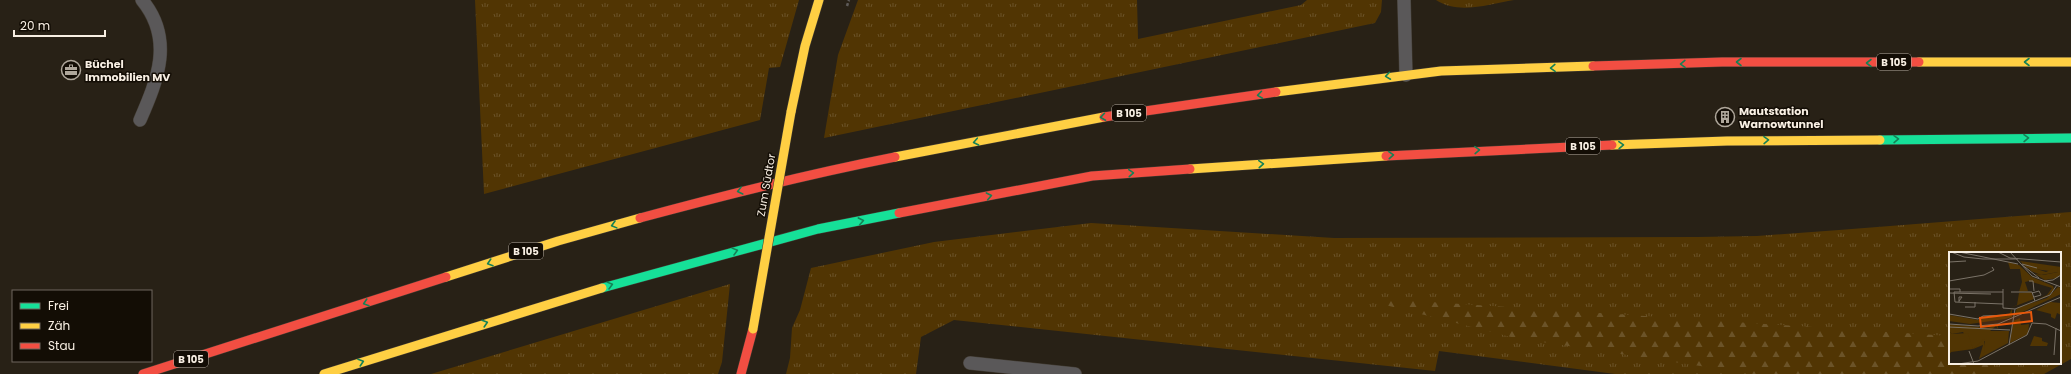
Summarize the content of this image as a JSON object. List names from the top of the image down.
{
  "streets": {
    "main road": ["B 105", "Zum Südtor"]
  },
  "places": {
    "office": ["Büchel Immobilien MV"],
    "building": ["Mautstation Warnowtunnel"]
  },
  "legend": ["Frei", "Zäh", "Stau"],
  "scale_bar": "20 m"
}
